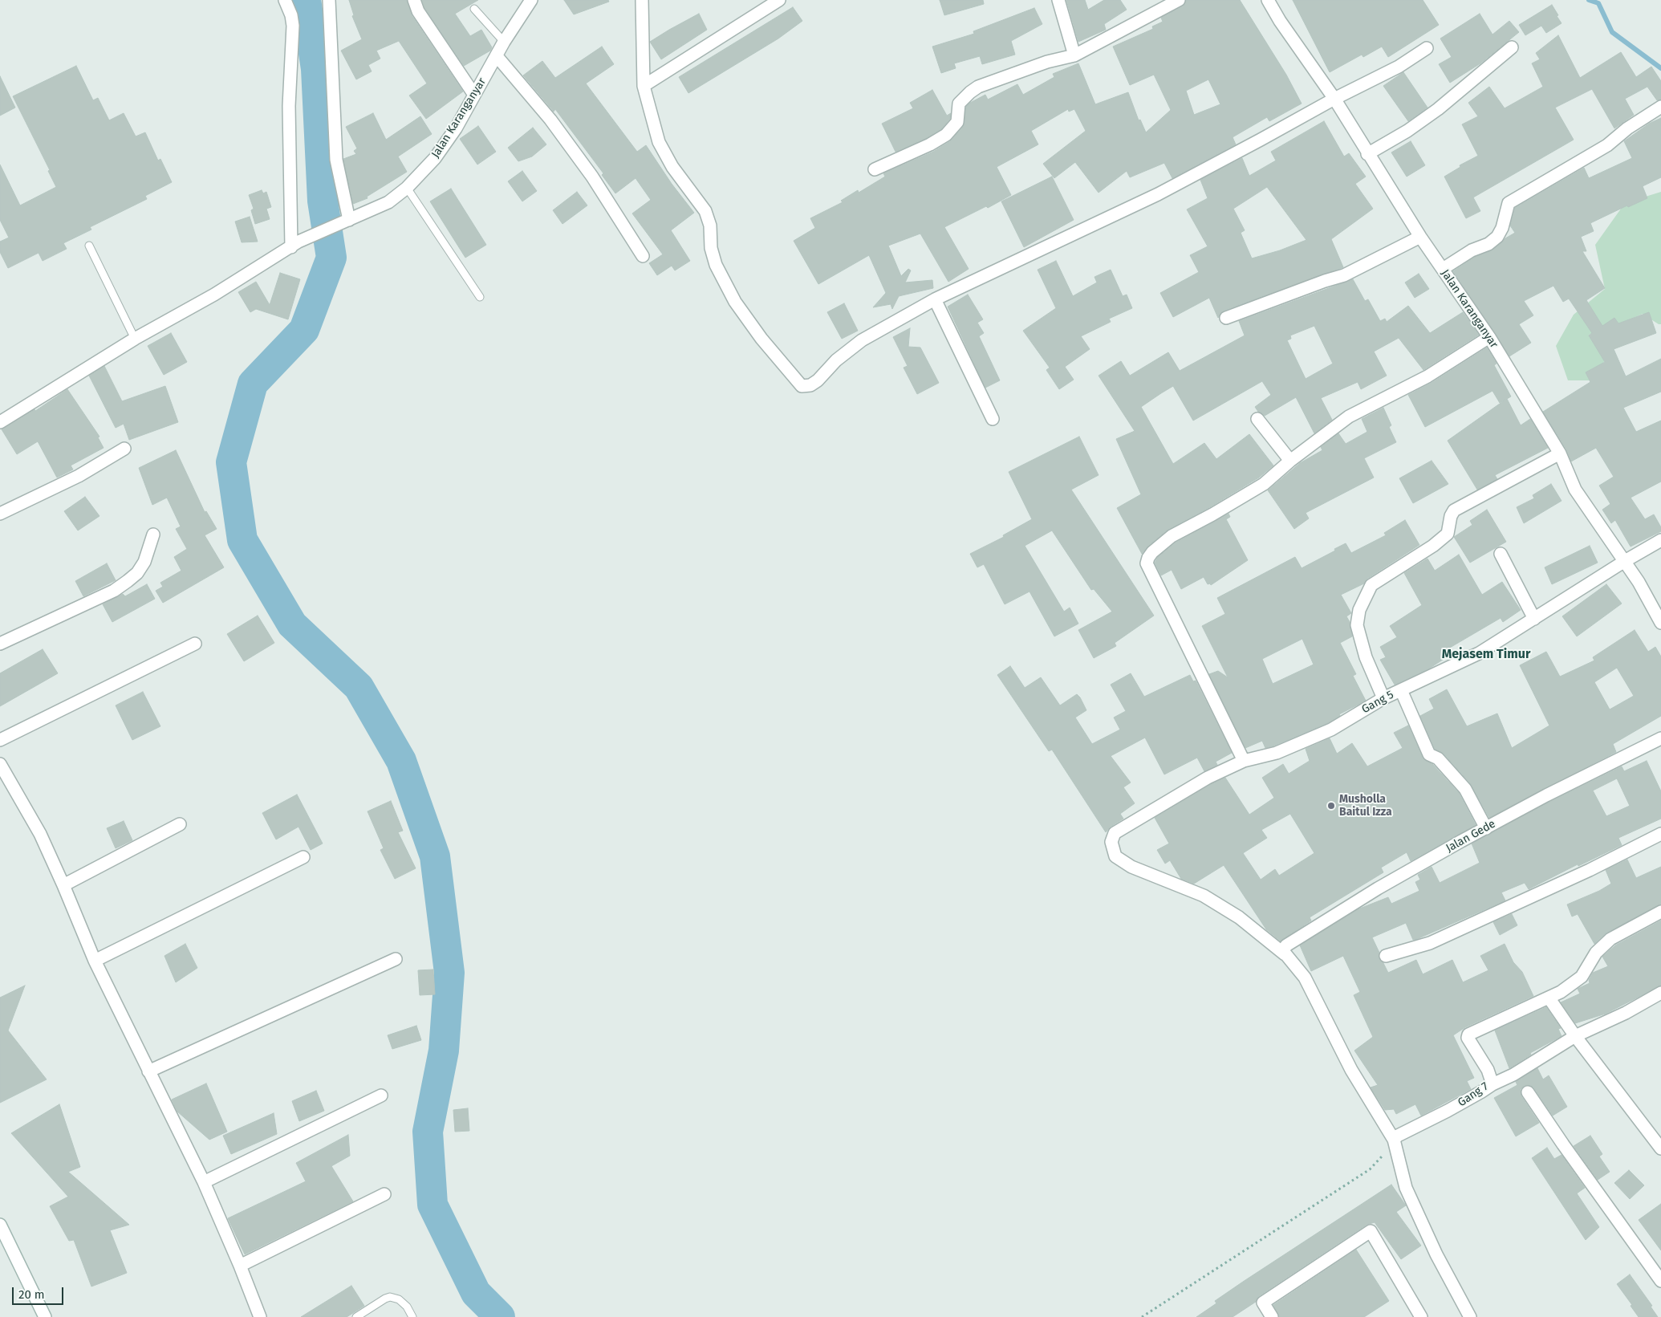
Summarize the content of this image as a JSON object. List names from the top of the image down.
{
  "streets": {
    "street": [
      "Jalan Karanganyar",
      "Gang 5",
      "Jalan Gede",
      "Gang 7"
    ]
  },
  "crossings": [
    ["Jalan Karanganyar", "Gang 5"],
    ["Gang 5", "Jalan Gede"]
  ],
  "districts": ["Mejasem Timur"],
  "places": ["Musholla Baitul Izza"],
  "scale_bar": "20 m"
}
